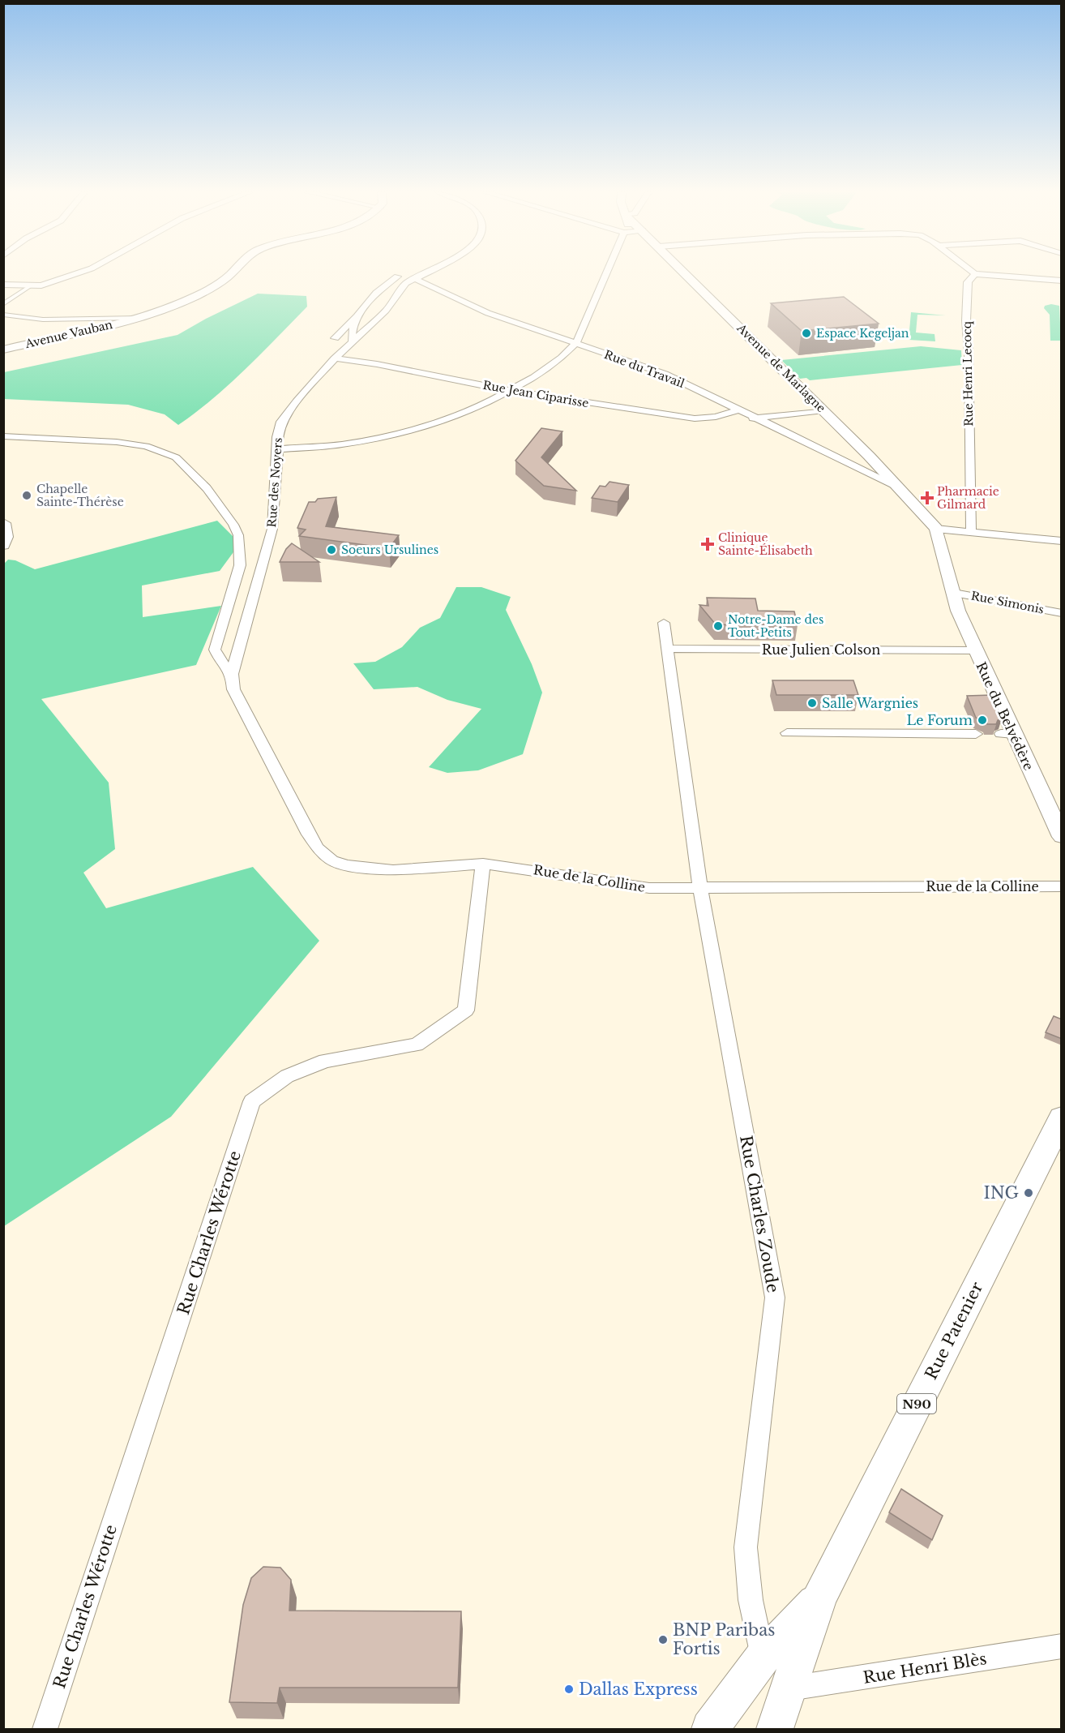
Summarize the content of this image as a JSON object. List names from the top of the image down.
{
  "streets": {
    "main road": [
      "Avenue Vauban",
      "Avenue de Marlagne",
      "Rue du Belvédère",
      "Rue Patenier",
      "N90"
    ],
    "street": [
      "Rue du Travail",
      "Rue Henri Lecocq",
      "Rue Jean Ciparisse",
      "Rue des Noyers",
      "Rue Simonis",
      "Rue Julien Colson",
      "Rue de la Colline",
      "Rue Charles Zoude",
      "Rue Charles Wérotte",
      "Rue Henri Blès"
    ]
  },
  "crossings": [
    ["Avenue de Marlagne", "Rue du Travail"],
    ["Avenue de Marlagne", "Rue du Belvédère"],
    ["Rue du Travail", "Rue Jean Ciparisse"],
    ["Rue du Travail", "Rue des Noyers"],
    ["Rue Jean Ciparisse", "Rue des Noyers"],
    ["Rue des Noyers", "Rue de la Colline"],
    ["Rue Simonis", "Rue du Belvédère"],
    ["Rue Julien Colson", "Rue du Belvédère"],
    ["Rue de la Colline", "Rue Charles Zoude"],
    ["Rue de la Colline", "Rue Charles Wérotte"],
    ["Rue Charles Zoude", "Rue Patenier"],
    ["Rue Patenier", "Rue Henri Blès"]
  ],
  "places": {
    "other": [
      "Espace Kegeljan",
      "Chapelle Sainte-Thérèse",
      "Soeurs Ursulines",
      "Notre-Dame des Tout-Petits",
      "Salle Wargnies",
      "Le Forum",
      "ING",
      "BNP Paribas Fortis",
      "Dallas Express"
    ],
    "health": ["Pharmacie Gilmard", "Clinique Sainte-Élisabeth"]
  }
}
